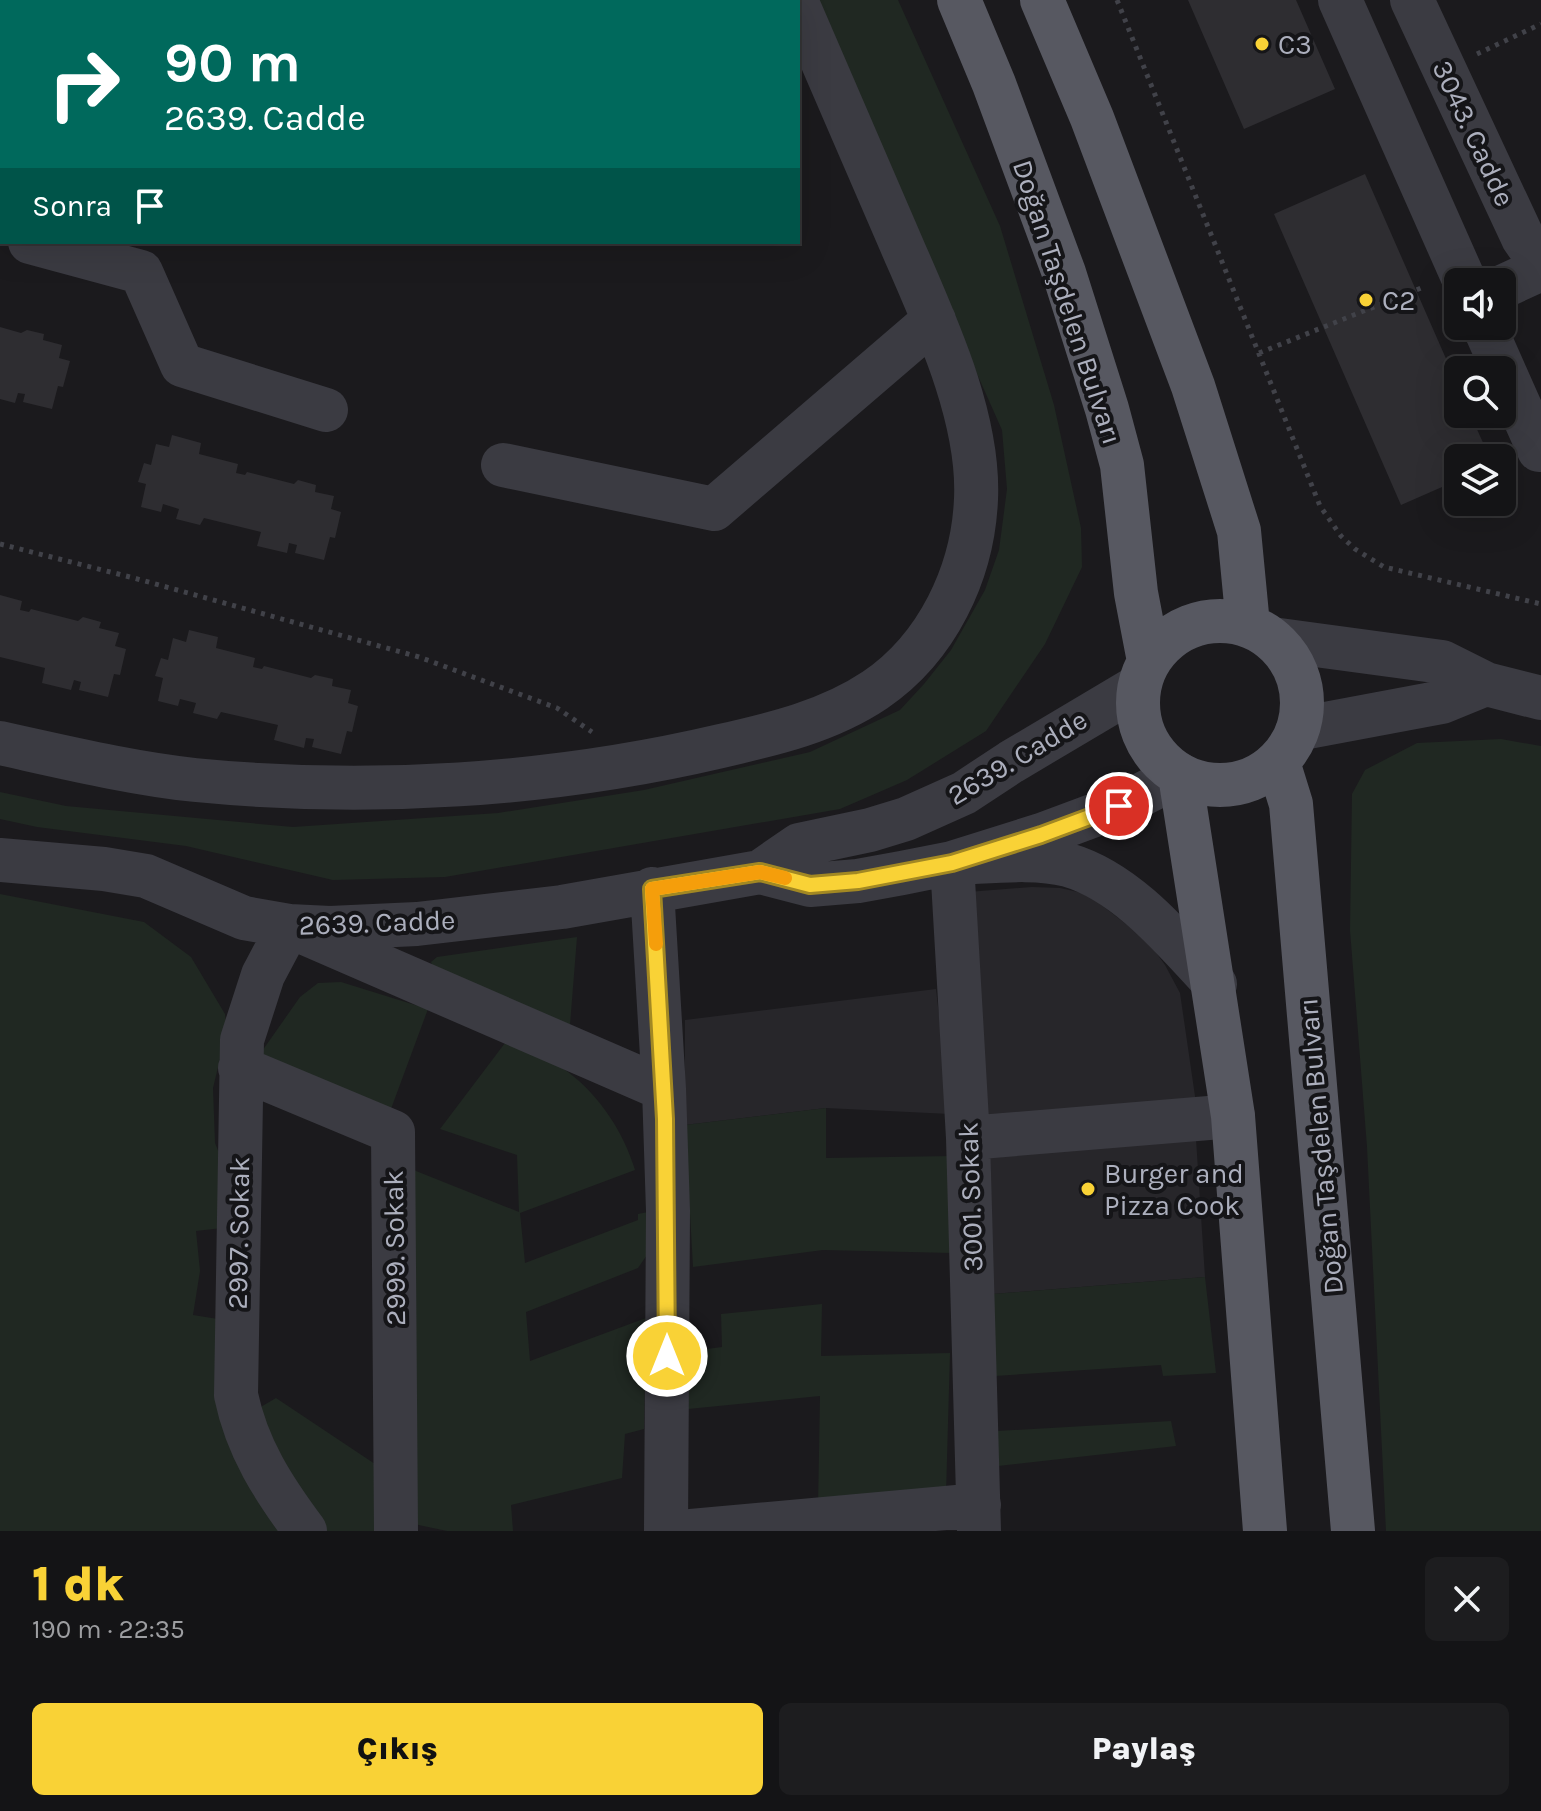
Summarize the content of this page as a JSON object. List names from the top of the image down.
{
  "streets": {
    "main road": ["Doğan Taşdelen Bulvarı"],
    "street": [
      "3043. Cadde",
      "2639. Cadde",
      "3001. Sokak",
      "2997. Sokak",
      "2999. Sokak"
    ]
  },
  "crossings": [
    ["Doğan Taşdelen Bulvarı", "2639. Cadde"],
    ["2639. Cadde", "3001. Sokak"],
    ["2639. Cadde", "2997. Sokak"],
    ["2997. Sokak", "2999. Sokak"]
  ],
  "places": ["C3", "C2", "Burger and Pizza Cook"],
  "page": {
    "turn": ["90 m", "2639. Cadde"],
    "then": "Sonra",
    "heading": ["1 dk", "190 m · 22:35"],
    "buttons": ["Çıkış", "Paylaş"]
  }
}
